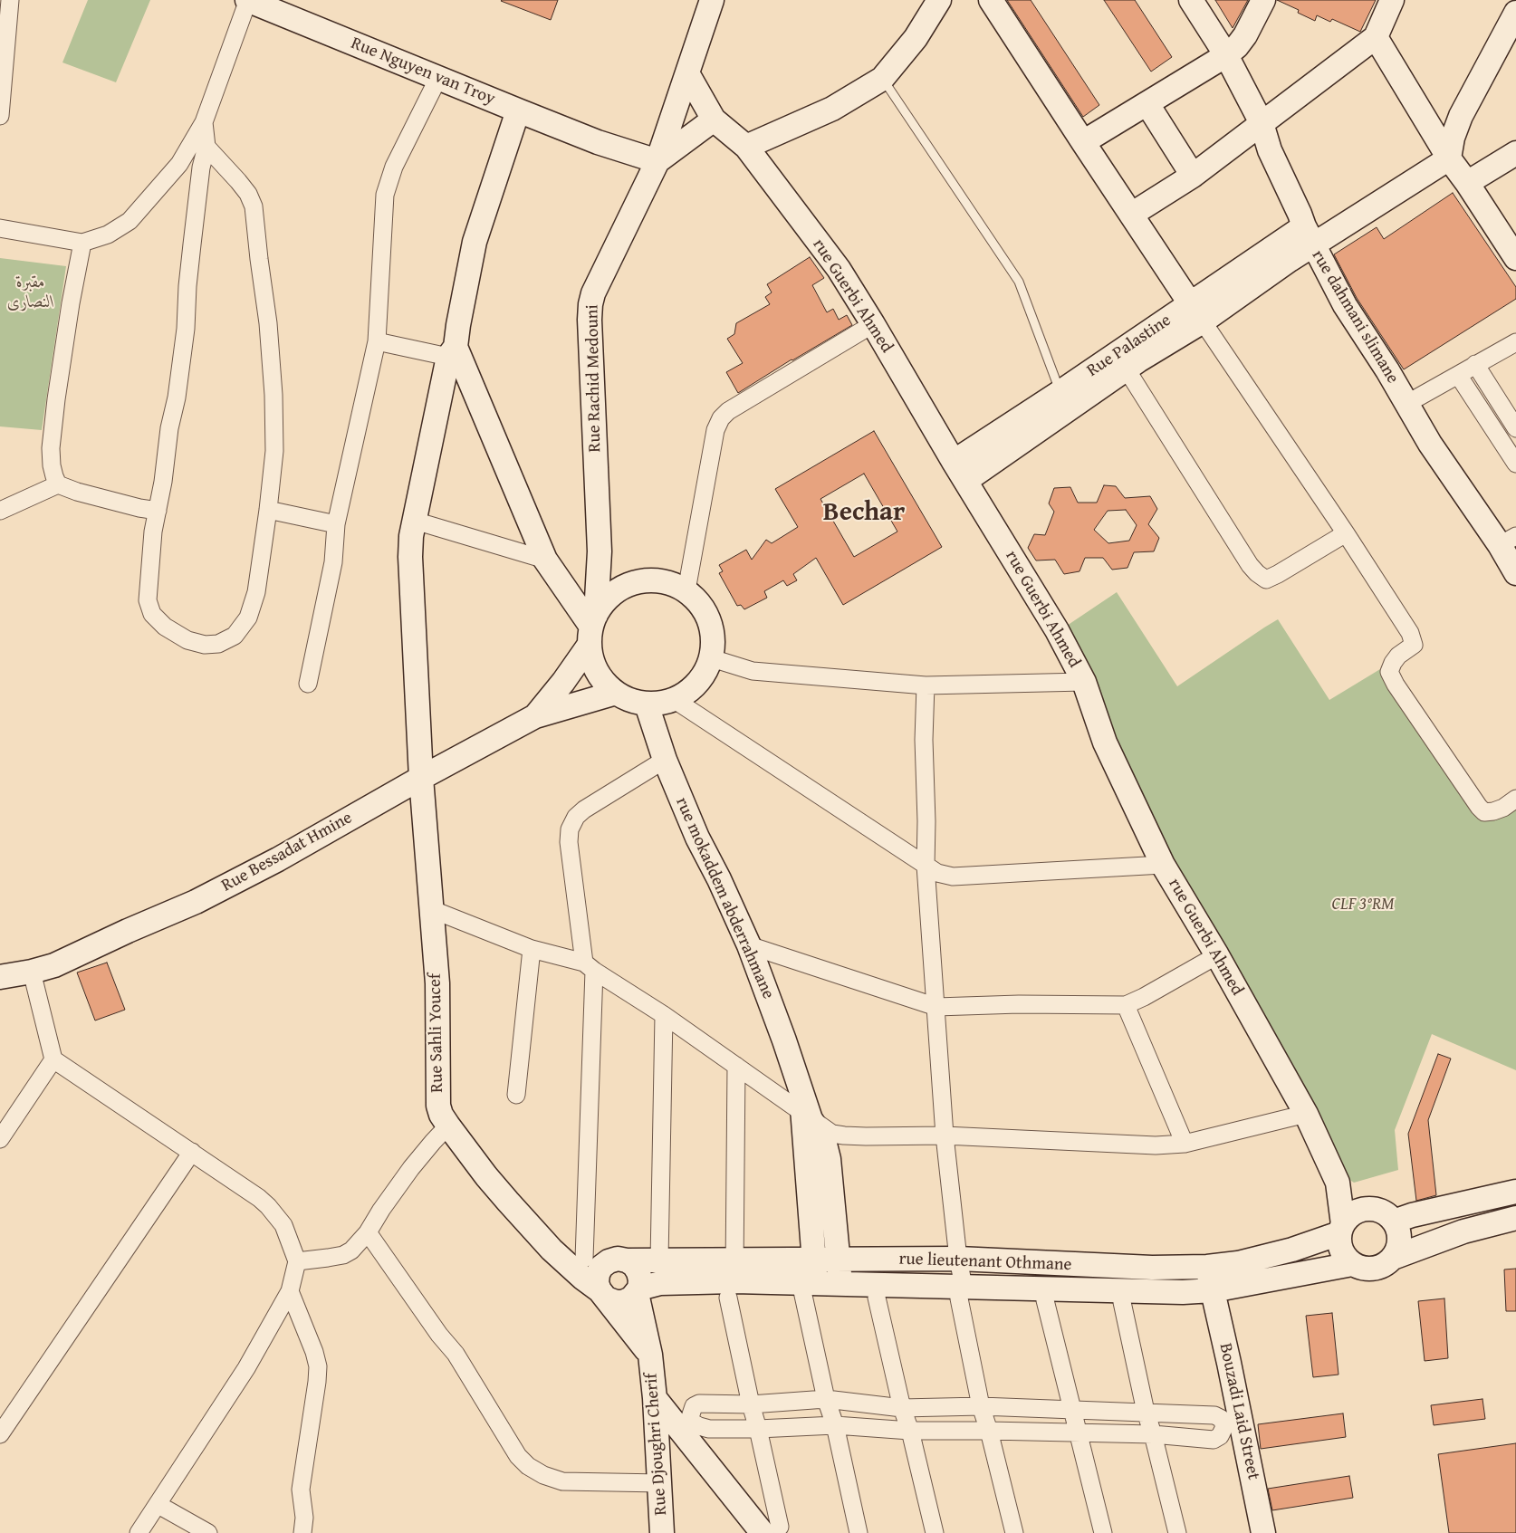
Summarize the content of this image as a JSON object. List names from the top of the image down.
{
  "streets": {
    "main road": [
      "Rue Nguyen van Troy",
      "rue Guerbi Ahmed",
      "rue dahmani slimane",
      "Rue Palastine",
      "Rue Rachid Medouni",
      "Rue Bessadat Hmine",
      "rue mokaddem abderrahmane",
      "Rue Sahli Youcef",
      "rue lieutenant Othmane",
      "Bouzadi Laid Street",
      "Rue Djoughri Cherif"
    ]
  },
  "crossings": [
    ["Rue Nguyen van Troy", "Rue Rachid Medouni"],
    ["Rue Nguyen van Troy", "Rue Sahli Youcef"],
    ["rue Guerbi Ahmed", "Rue Palastine"],
    ["rue Guerbi Ahmed", "Rue Rachid Medouni"],
    ["rue dahmani slimane", "Rue Palastine"],
    ["Rue Rachid Medouni", "Rue Bessadat Hmine"],
    ["Rue Rachid Medouni", "rue mokaddem abderrahmane"],
    ["Rue Bessadat Hmine", "rue mokaddem abderrahmane"],
    ["Rue Bessadat Hmine", "Rue Sahli Youcef"],
    ["rue mokaddem abderrahmane", "rue lieutenant Othmane"],
    ["Rue Sahli Youcef", "rue lieutenant Othmane"],
    ["Rue Sahli Youcef", "Rue Djoughri Cherif"],
    ["rue lieutenant Othmane", "Bouzadi Laid Street"],
    ["rue lieutenant Othmane", "Rue Djoughri Cherif"]
  ],
  "districts": ["Bechar"],
  "parks": ["مقبرة النصارى", "CLF 3°RM"]
}
